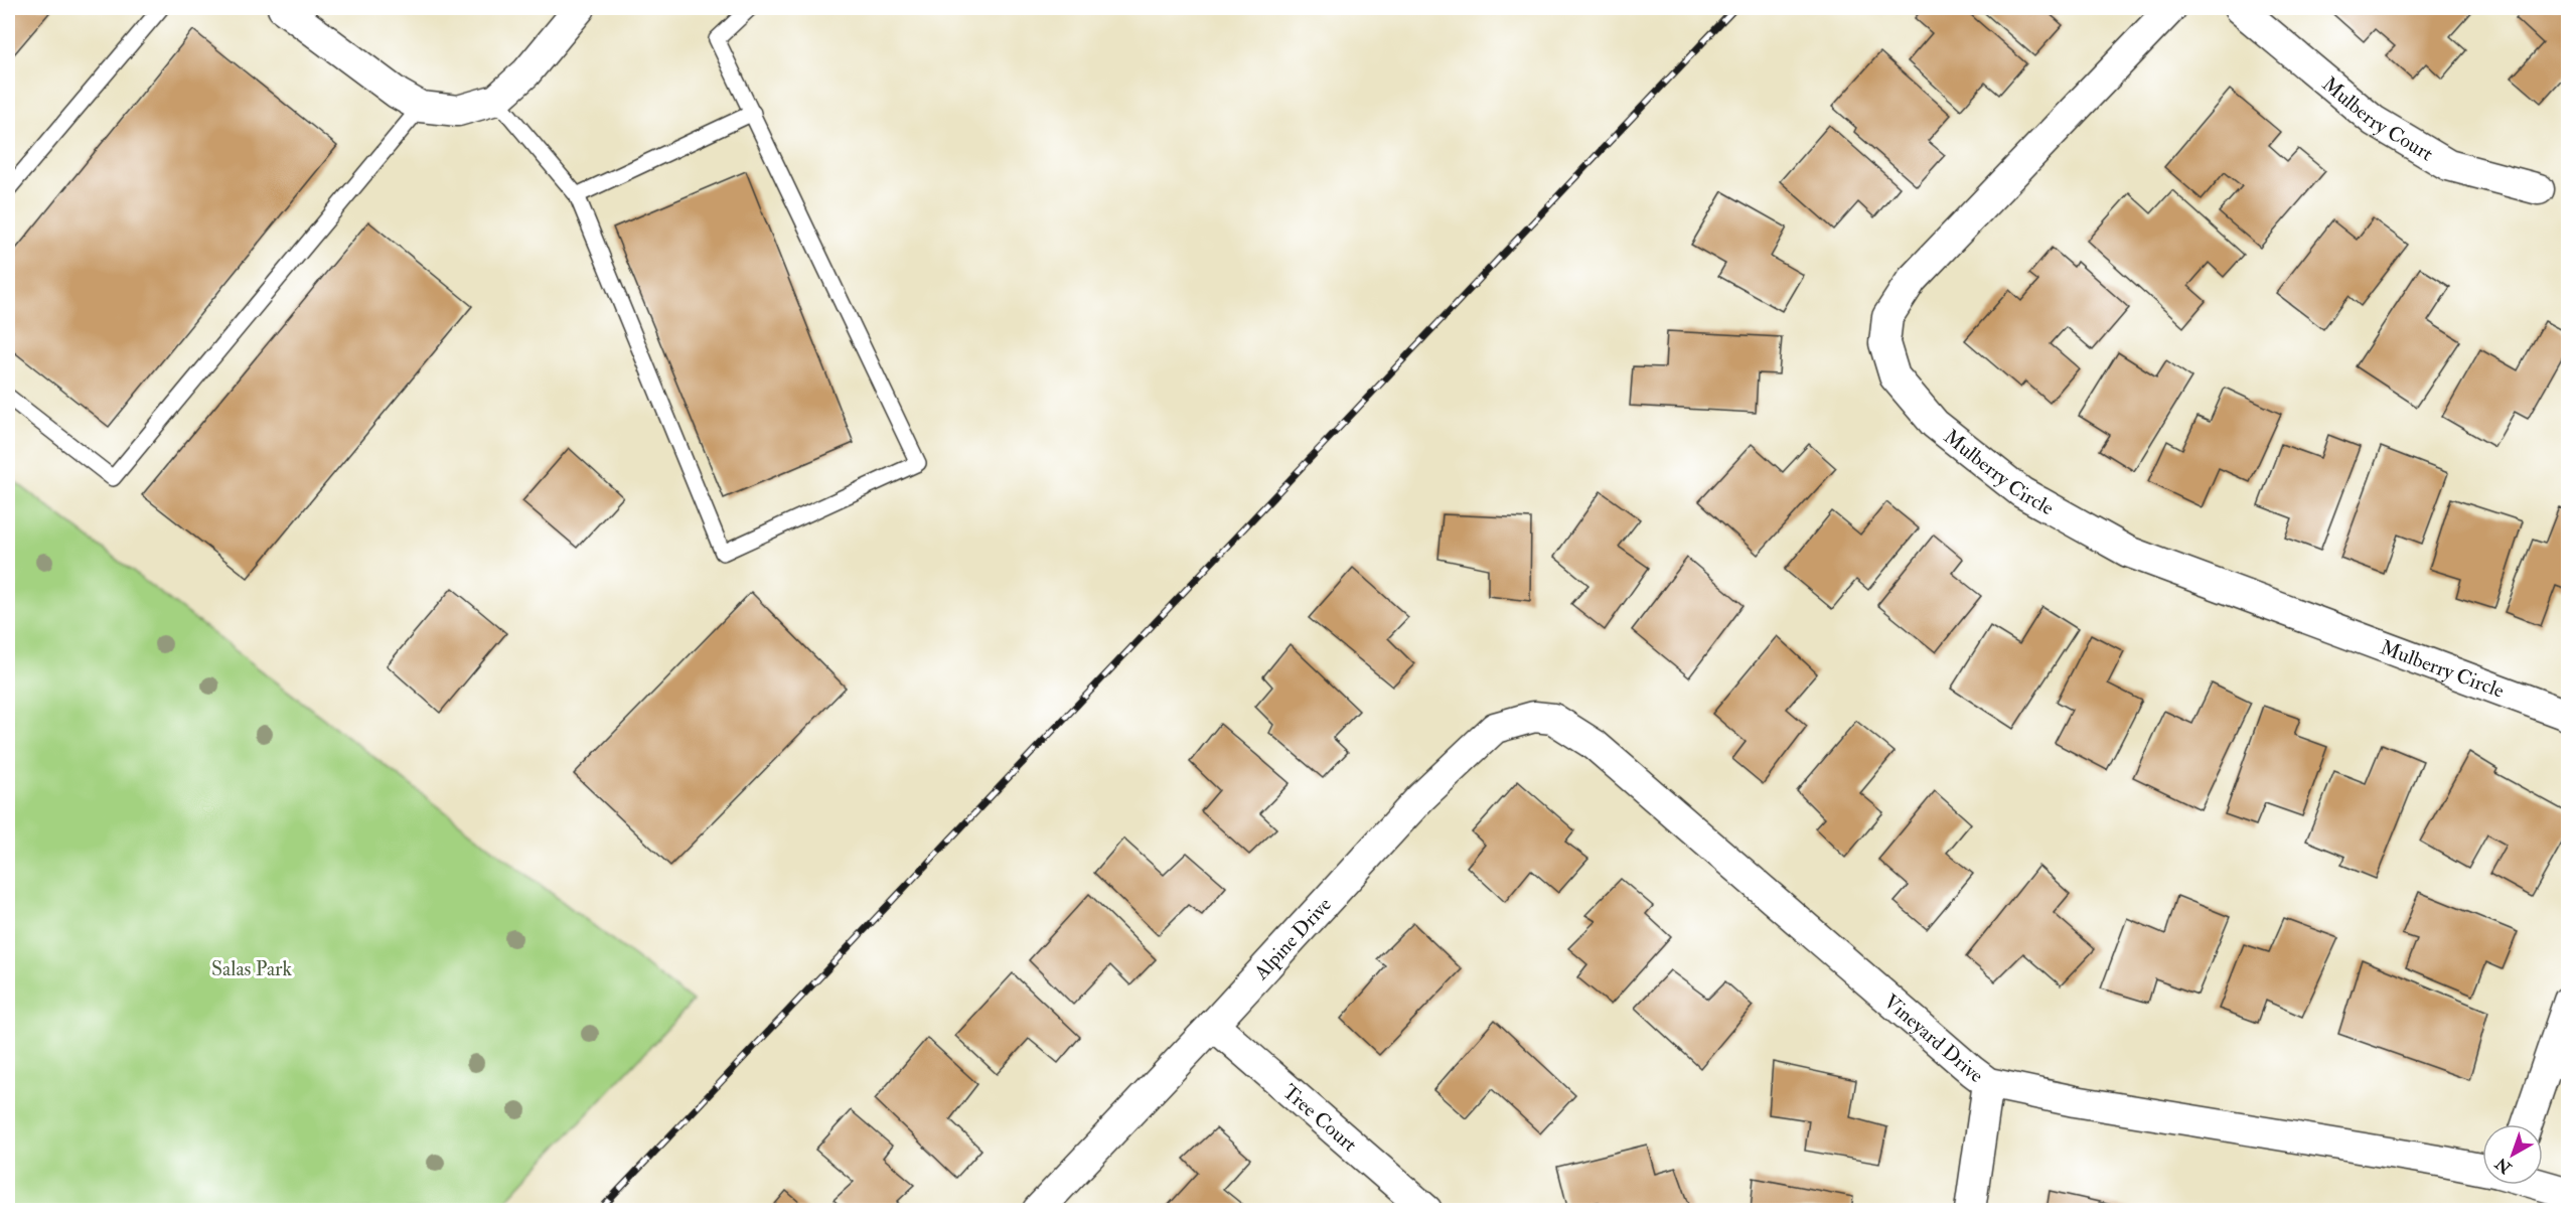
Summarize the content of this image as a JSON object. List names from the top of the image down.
{
  "streets": {
    "street": [
      "Mulberry Court",
      "Mulberry Circle",
      "Alpine Drive",
      "Vineyard Drive",
      "Tree Court"
    ]
  },
  "crossings": [
    ["Alpine Drive", "Vineyard Drive"],
    ["Alpine Drive", "Tree Court"]
  ],
  "parks": ["Salas Park"],
  "north": "bottom left"
}
